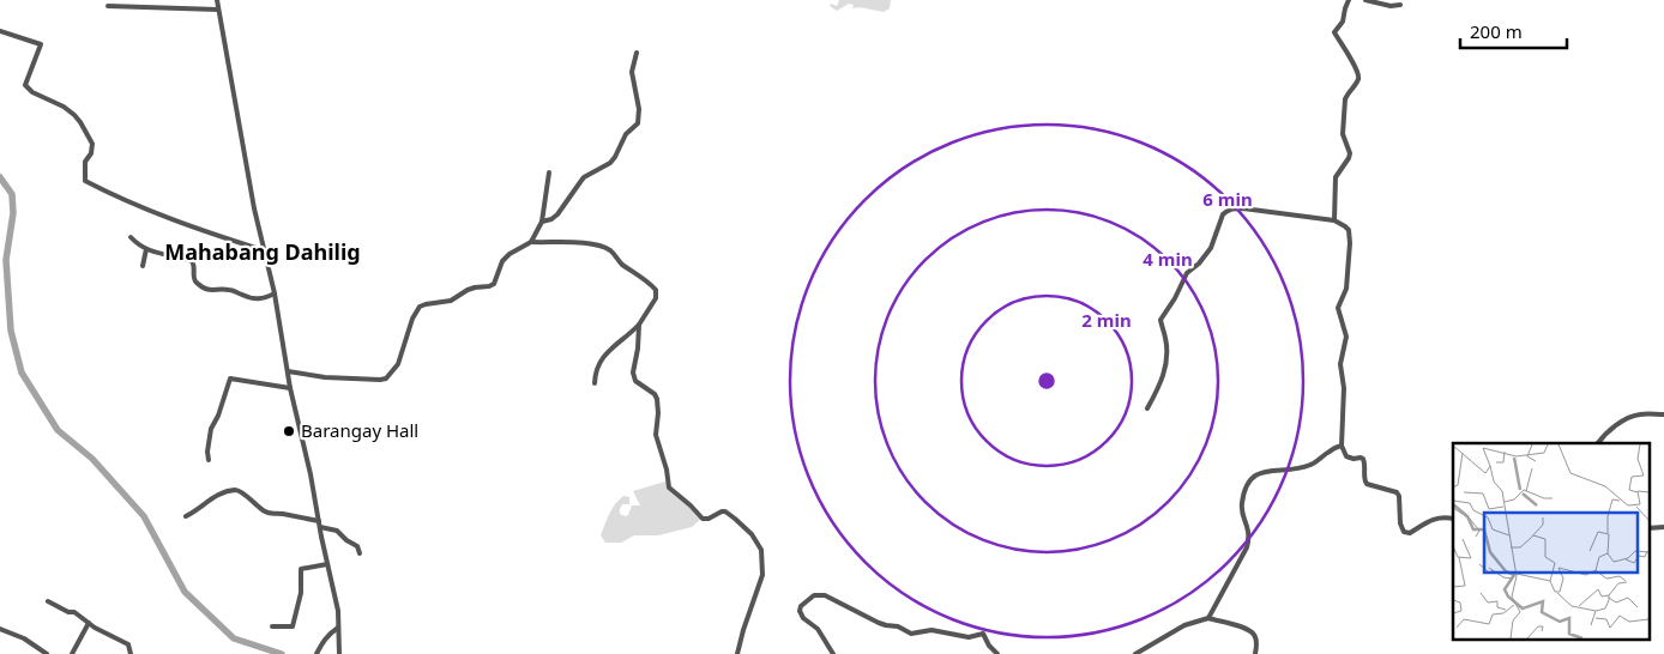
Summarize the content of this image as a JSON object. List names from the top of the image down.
{
  "districts": ["Mahabang Dahilig"],
  "places": ["Barangay Hall"],
  "scale_bar": "200 m",
  "rings": ["6 min", "4 min", "2 min"]
}
